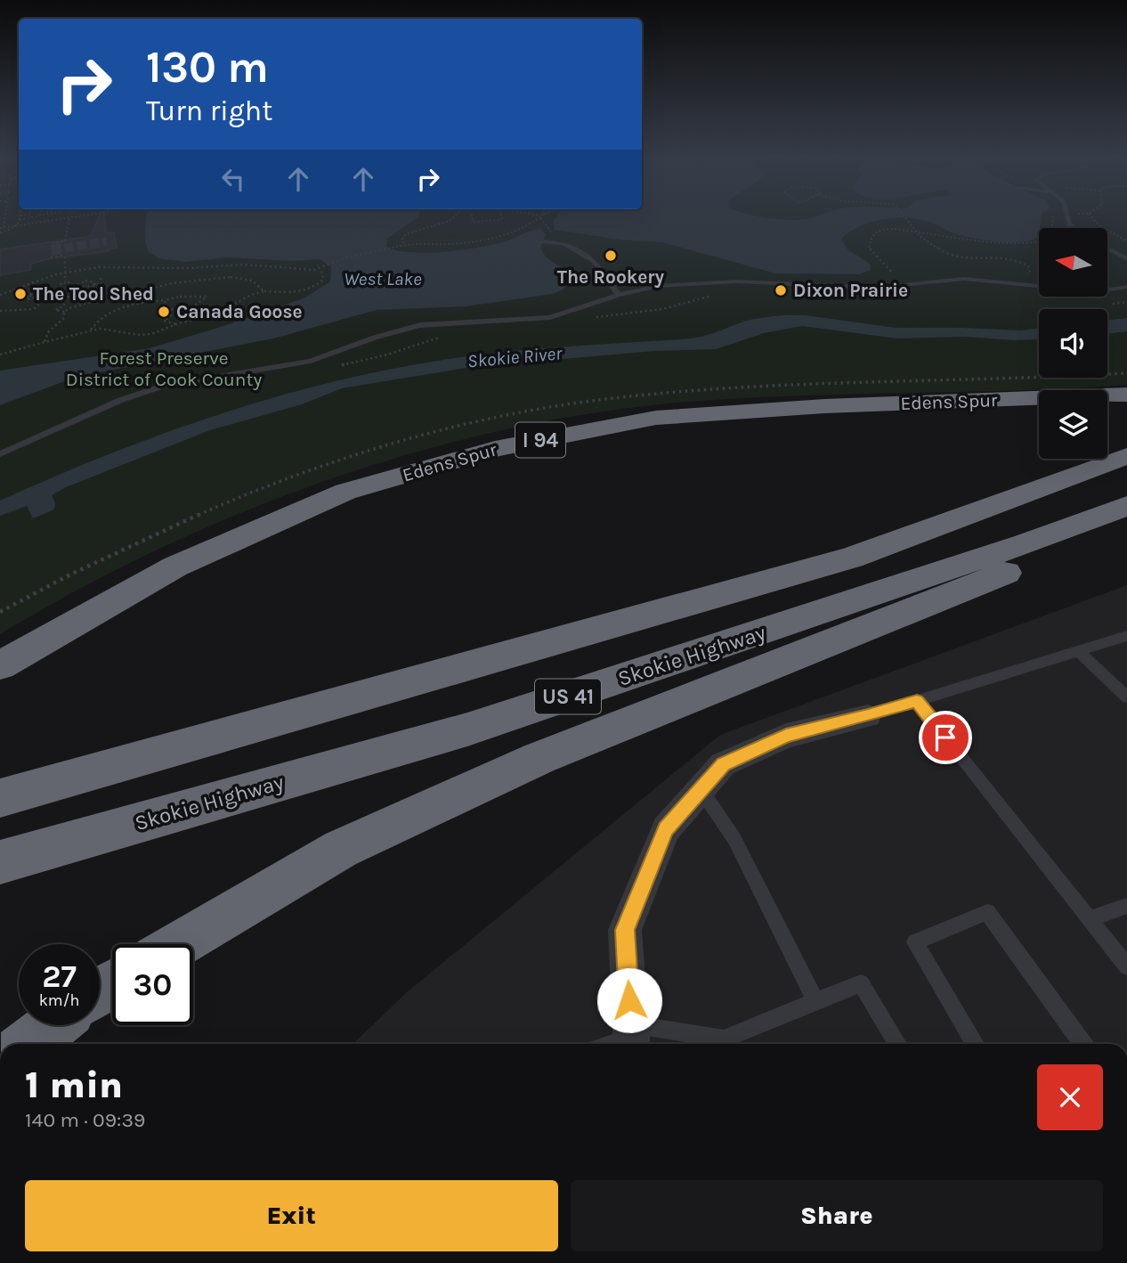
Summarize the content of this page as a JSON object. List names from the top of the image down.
{
  "streets": {
    "highway": [
      "Edens Spur",
      "I 94",
      "Skokie Highway",
      "US 41"
    ]
  },
  "water": ["West Lake", "Skokie River"],
  "parks": ["Forest Preserve District of Cook County"],
  "places": [
    "The Rookery",
    "Dixon Prairie",
    "The Tool Shed",
    "Canada Goose"
  ],
  "north": "left",
  "page": {
    "turn": ["130 m", "Turn right"],
    "speed": "27 km/h",
    "limit": "30",
    "heading": ["1 min", "140 m · 09:39"],
    "buttons": ["Exit", "Share"]
  }
}
